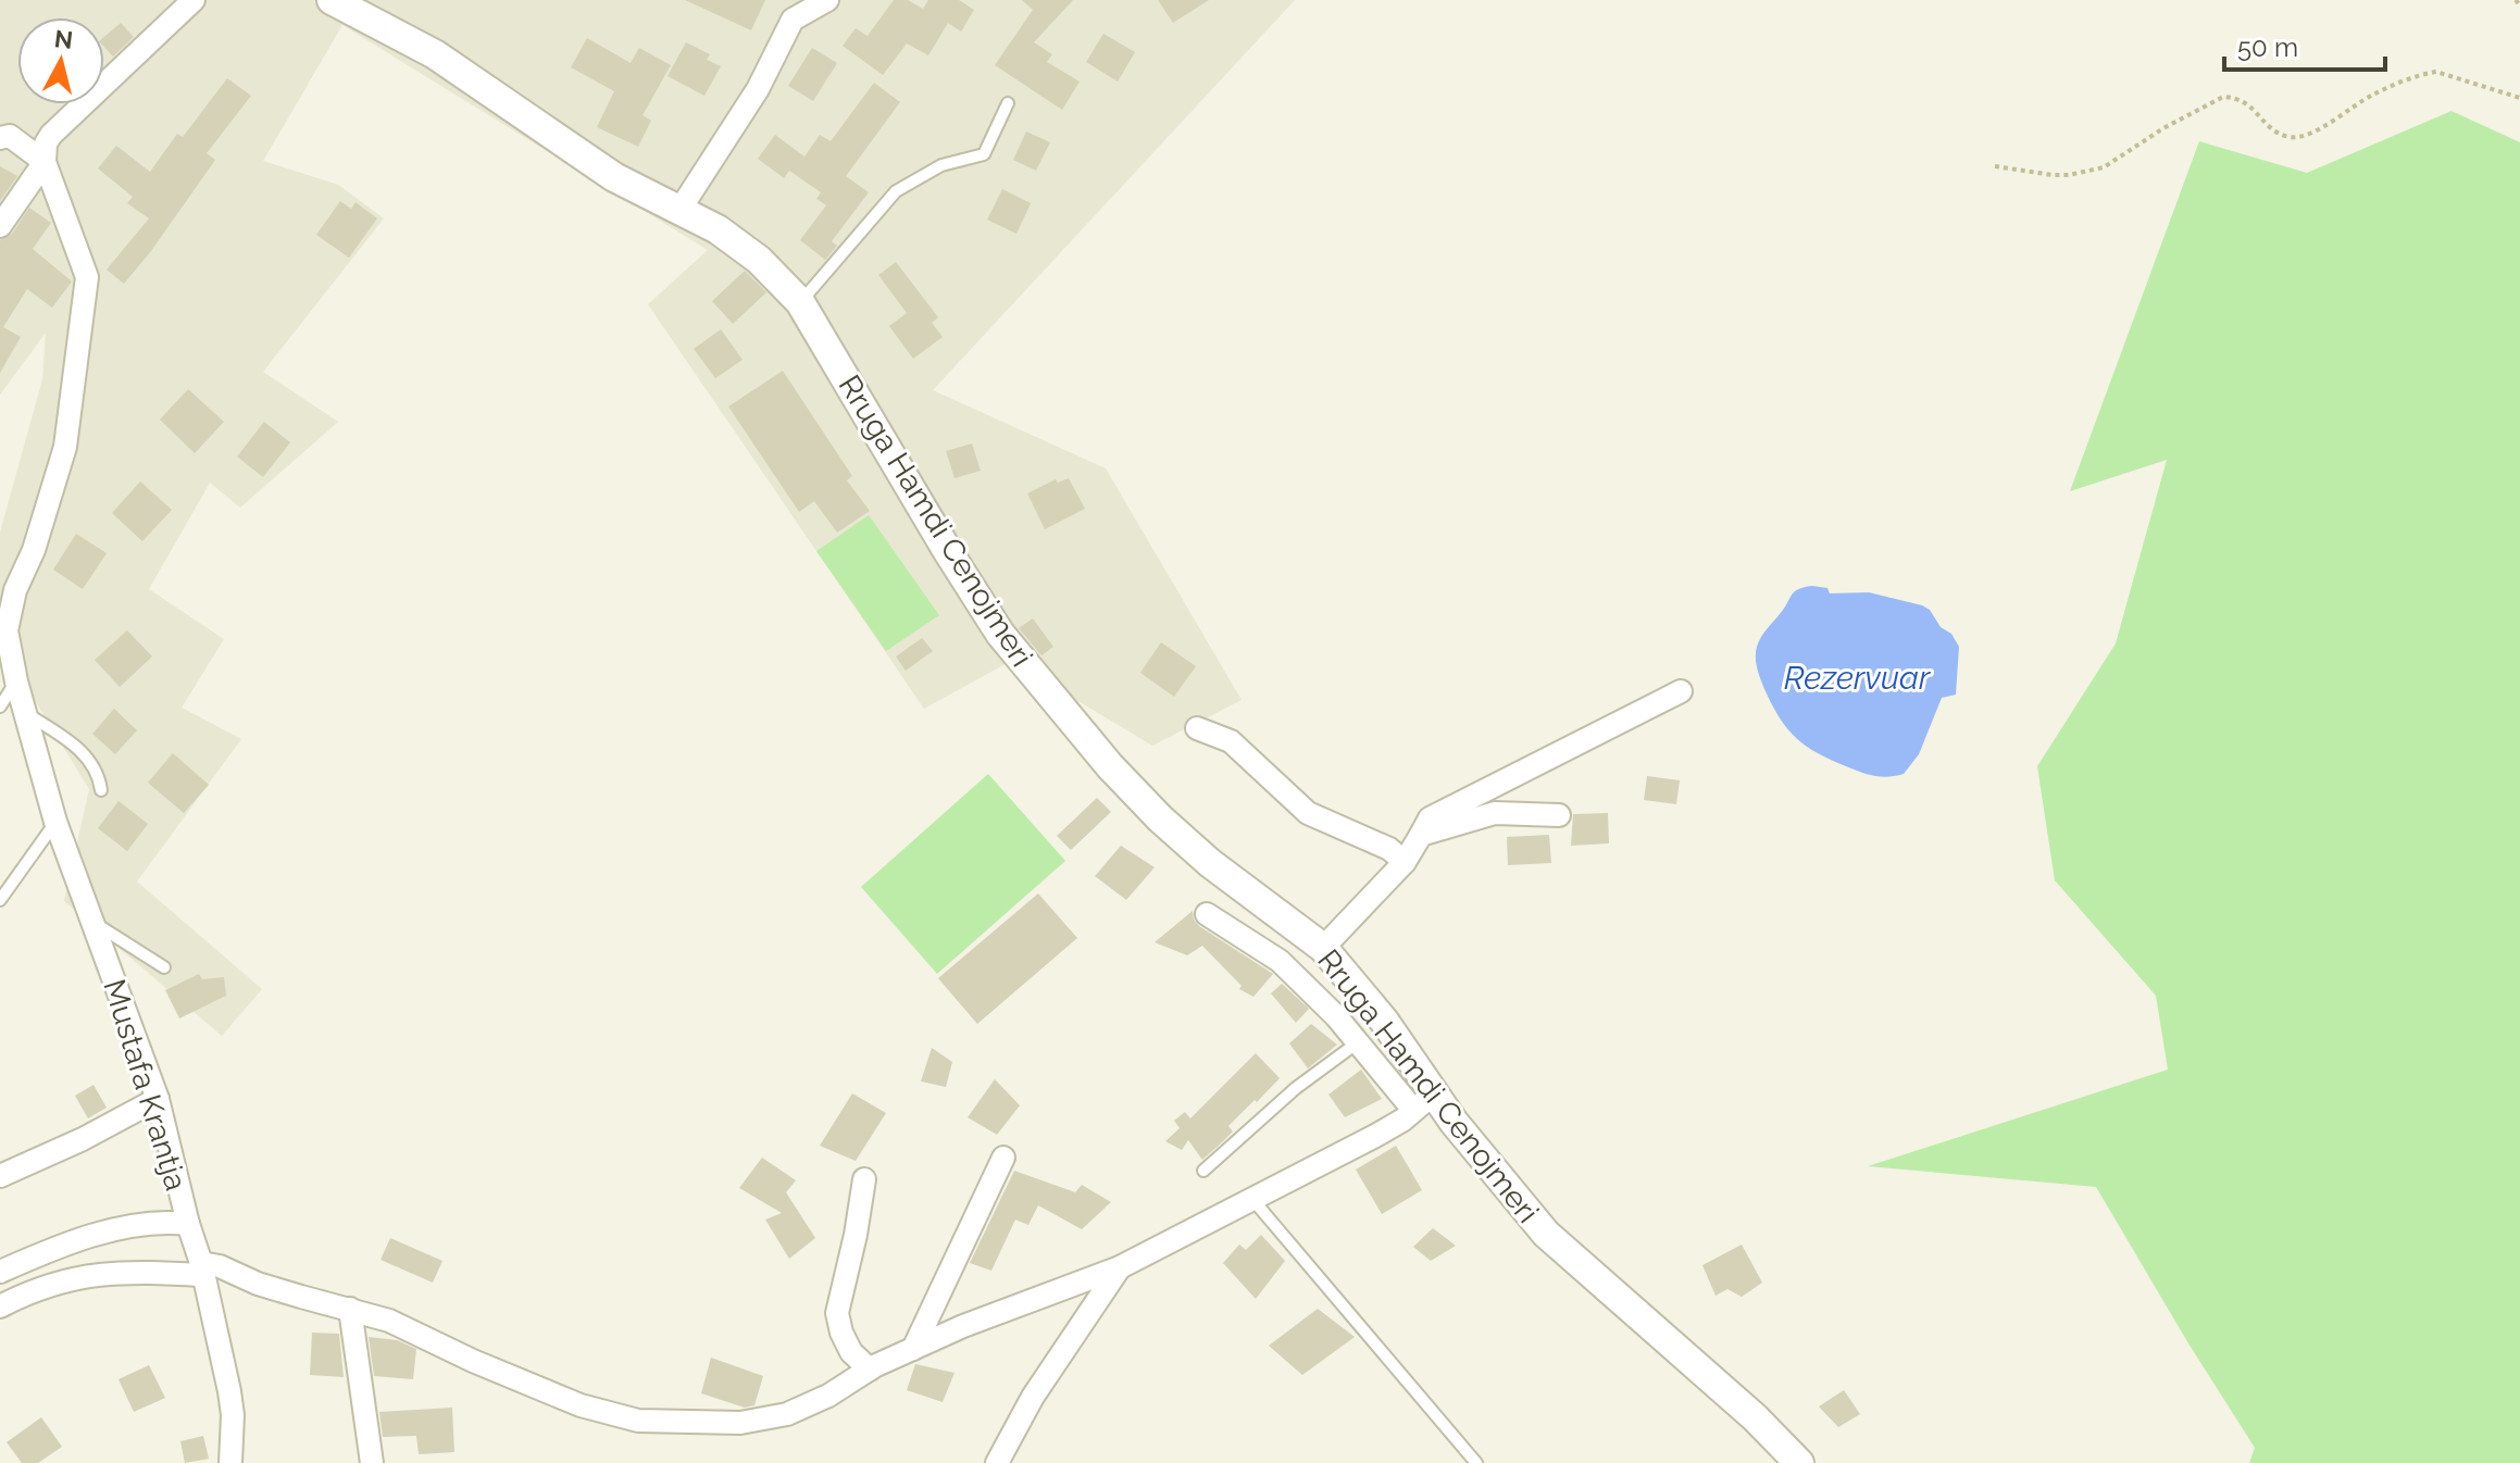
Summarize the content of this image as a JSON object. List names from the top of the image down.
{
  "streets": {
    "street": ["Rruga Hamdi Cenojmeri", "Mustafa Krantja"]
  },
  "water": ["Rezervuar"],
  "scale_bar": "50 m",
  "north": "top"
}
